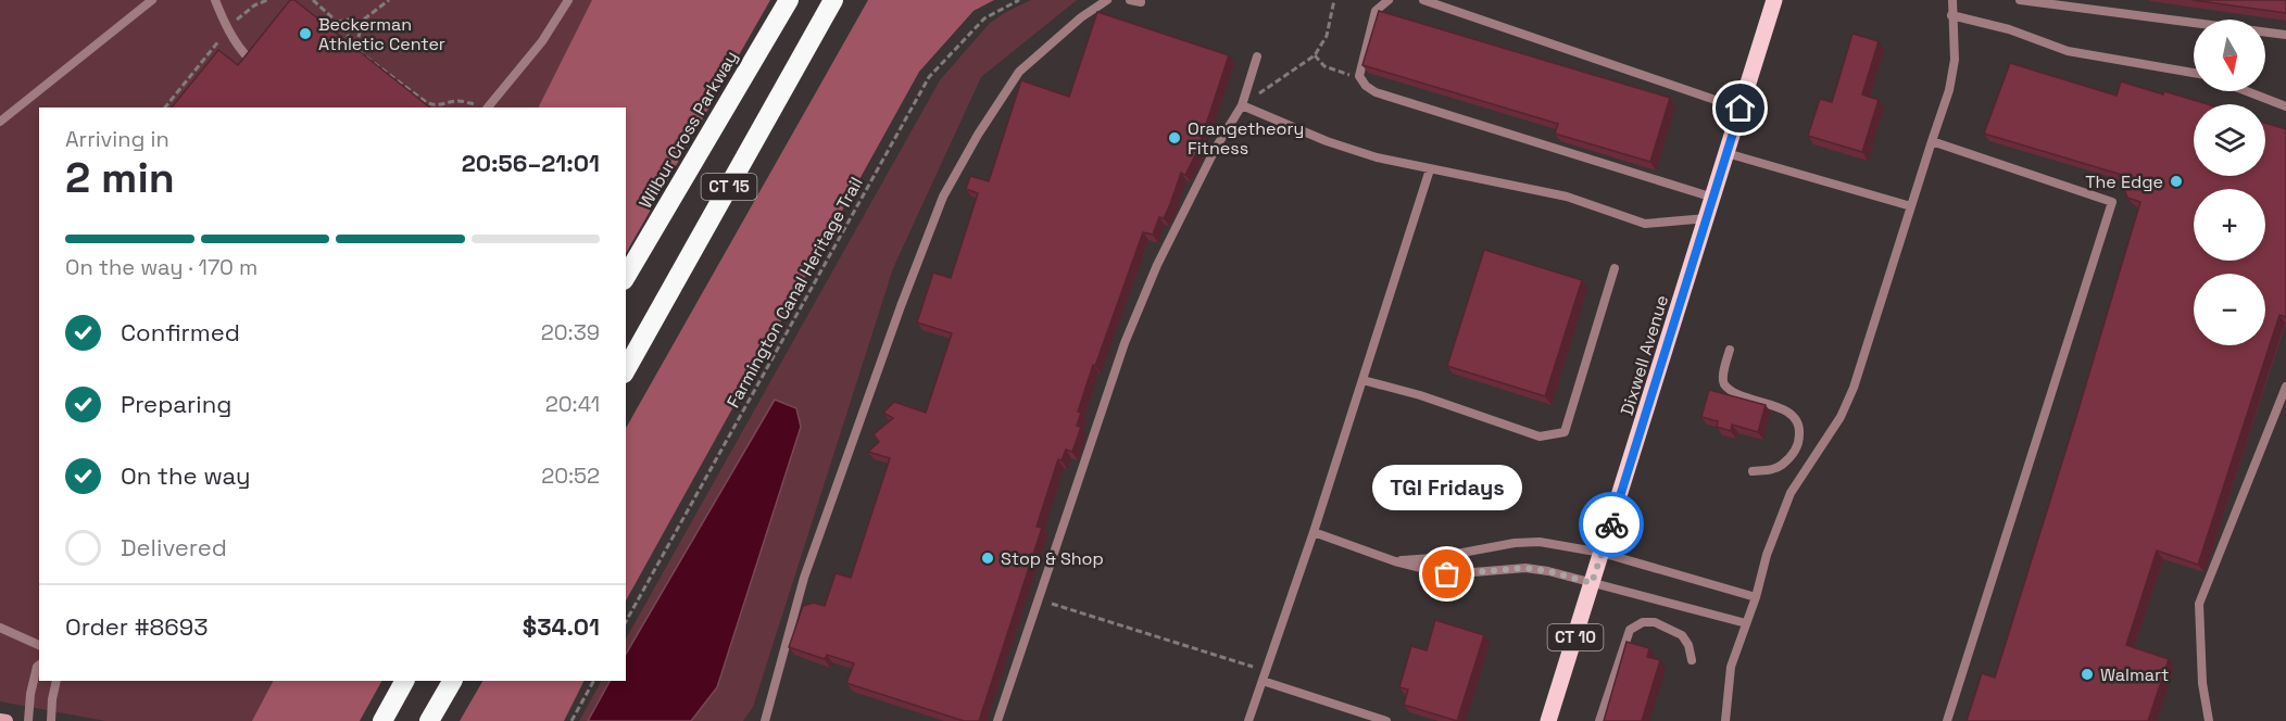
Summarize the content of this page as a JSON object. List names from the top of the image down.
{
  "streets": {
    "highway": ["Wilbur Cross Parkway", "CT 15"],
    "main road": ["Dixwell Avenue", "CT 10"],
    "path": ["Farmington Canal Heritage Trail"]
  },
  "places": [
    "Beckerman Athletic Center",
    "Orangetheory Fitness",
    "The Edge",
    "Stop & Shop",
    "TGI Fridays",
    "Walmart"
  ],
  "north": "bottom",
  "page": {
    "map_buttons": ["+", "−"],
    "heading": ["2 min", "Arriving in", "20:56–21:01"],
    "panel": ["Order #8693", "$34.01"],
    "bar": "On the way · 170 m",
    "list": [
      ["Confirmed", "20:39"],
      ["Preparing", "20:41"],
      ["On the way", "20:52"],
      "Delivered"
    ],
    "bubble": "TGI Fridays"
  }
}
